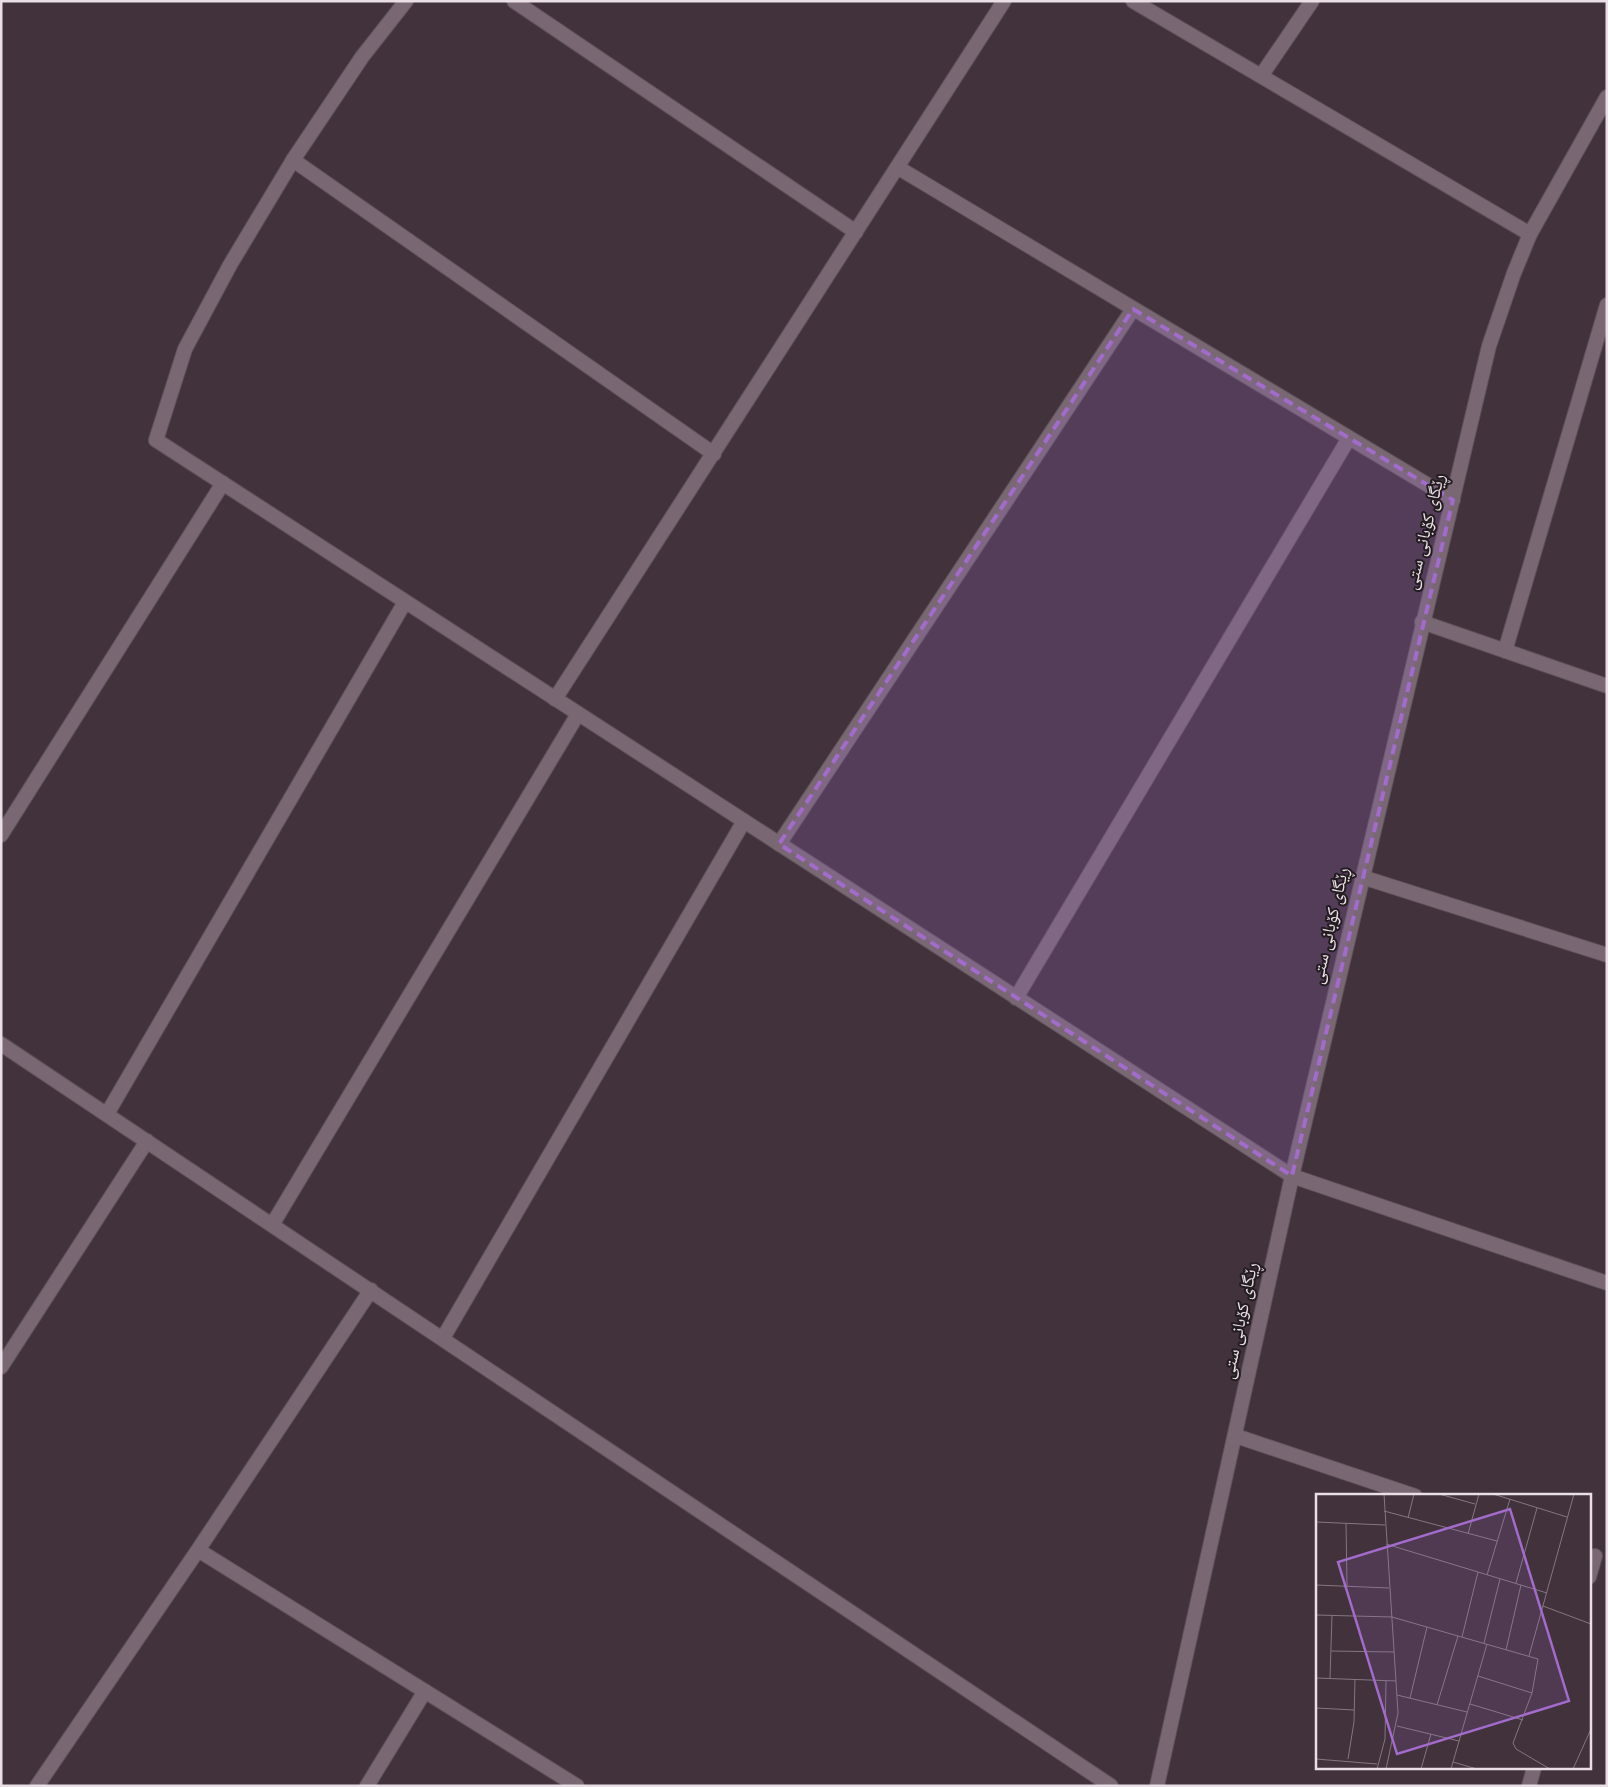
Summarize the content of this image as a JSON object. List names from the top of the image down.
{
  "streets": {
    "street": ["ڕێگای کۆبانی ستی"]
  }
}
